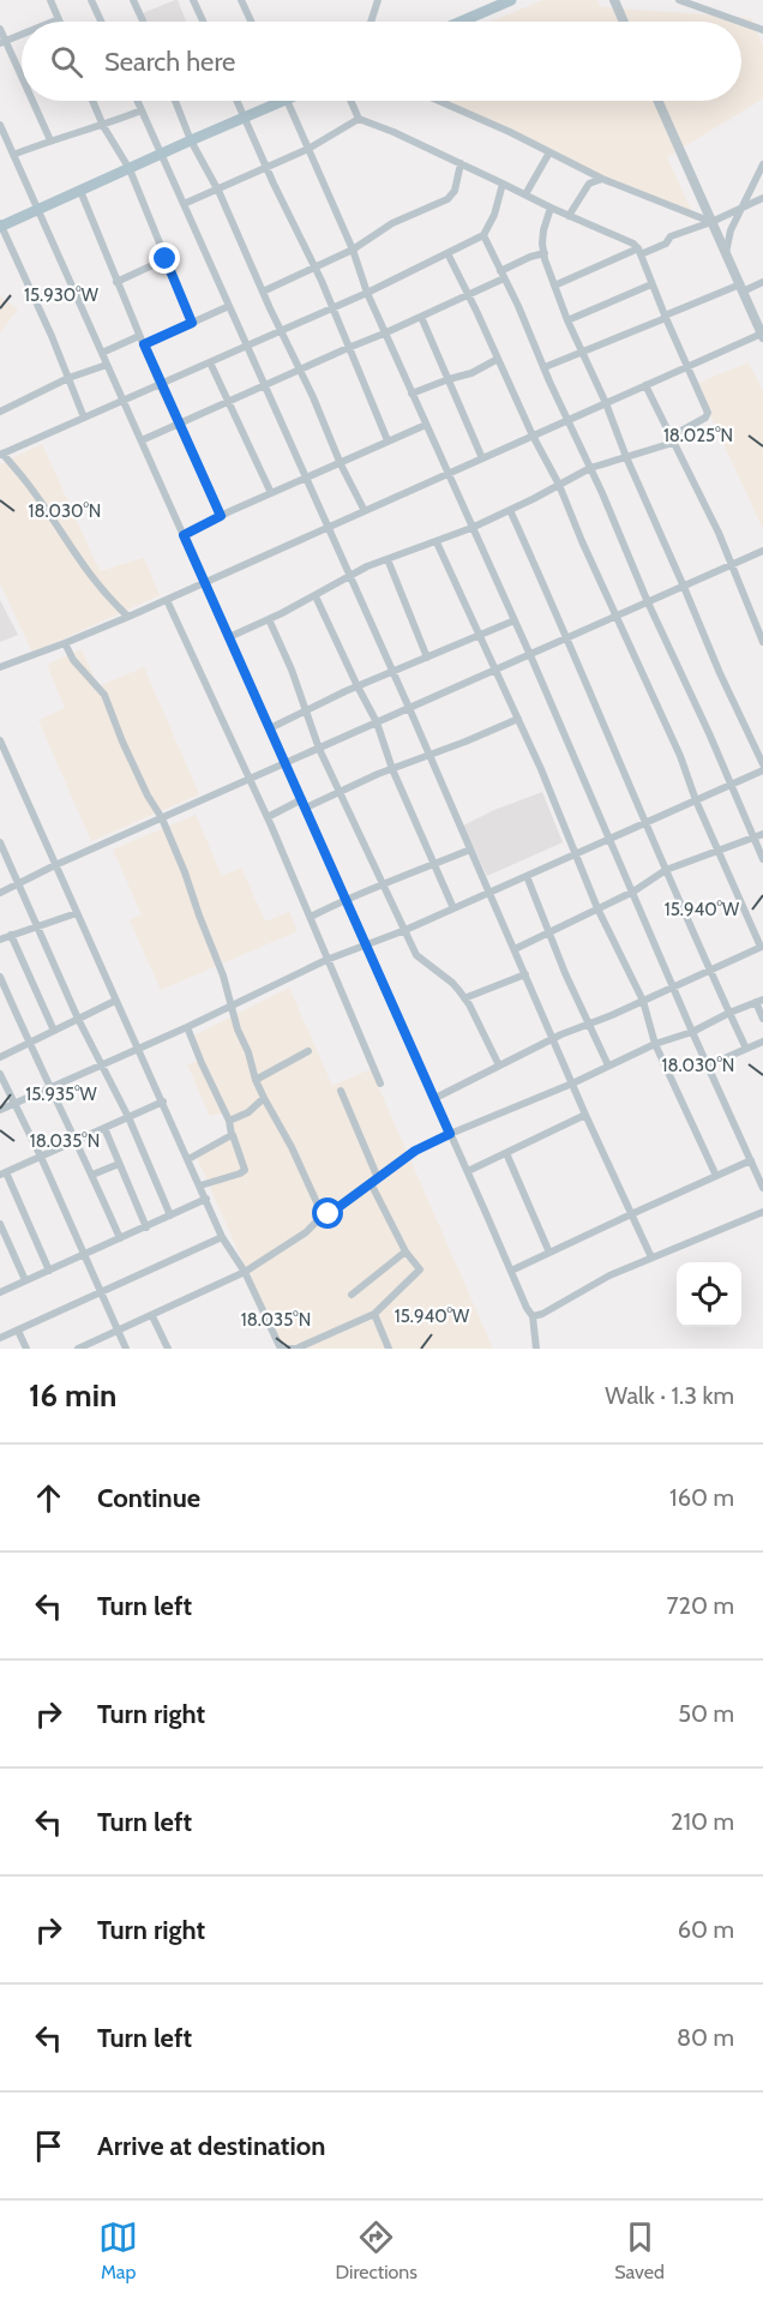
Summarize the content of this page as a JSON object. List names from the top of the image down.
{
  "page": {
    "search": "Search here",
    "heading": ["16 min", "Walk · 1.3 km"],
    "list": [
      ["Continue", "160 m"],
      ["Turn left", "720 m"],
      ["Turn right", "50 m"],
      ["Turn left", "210 m"],
      ["Turn right", "60 m"],
      ["Turn left", "80 m"],
      "Arrive at destination"
    ],
    "nav": ["Map", "Directions", "Saved"]
  },
  "coordinates": [
    "15.930°W",
    "18.025°N",
    "18.030°N",
    "15.940°W",
    "15.935°W",
    "18.035°N"
  ]
}
